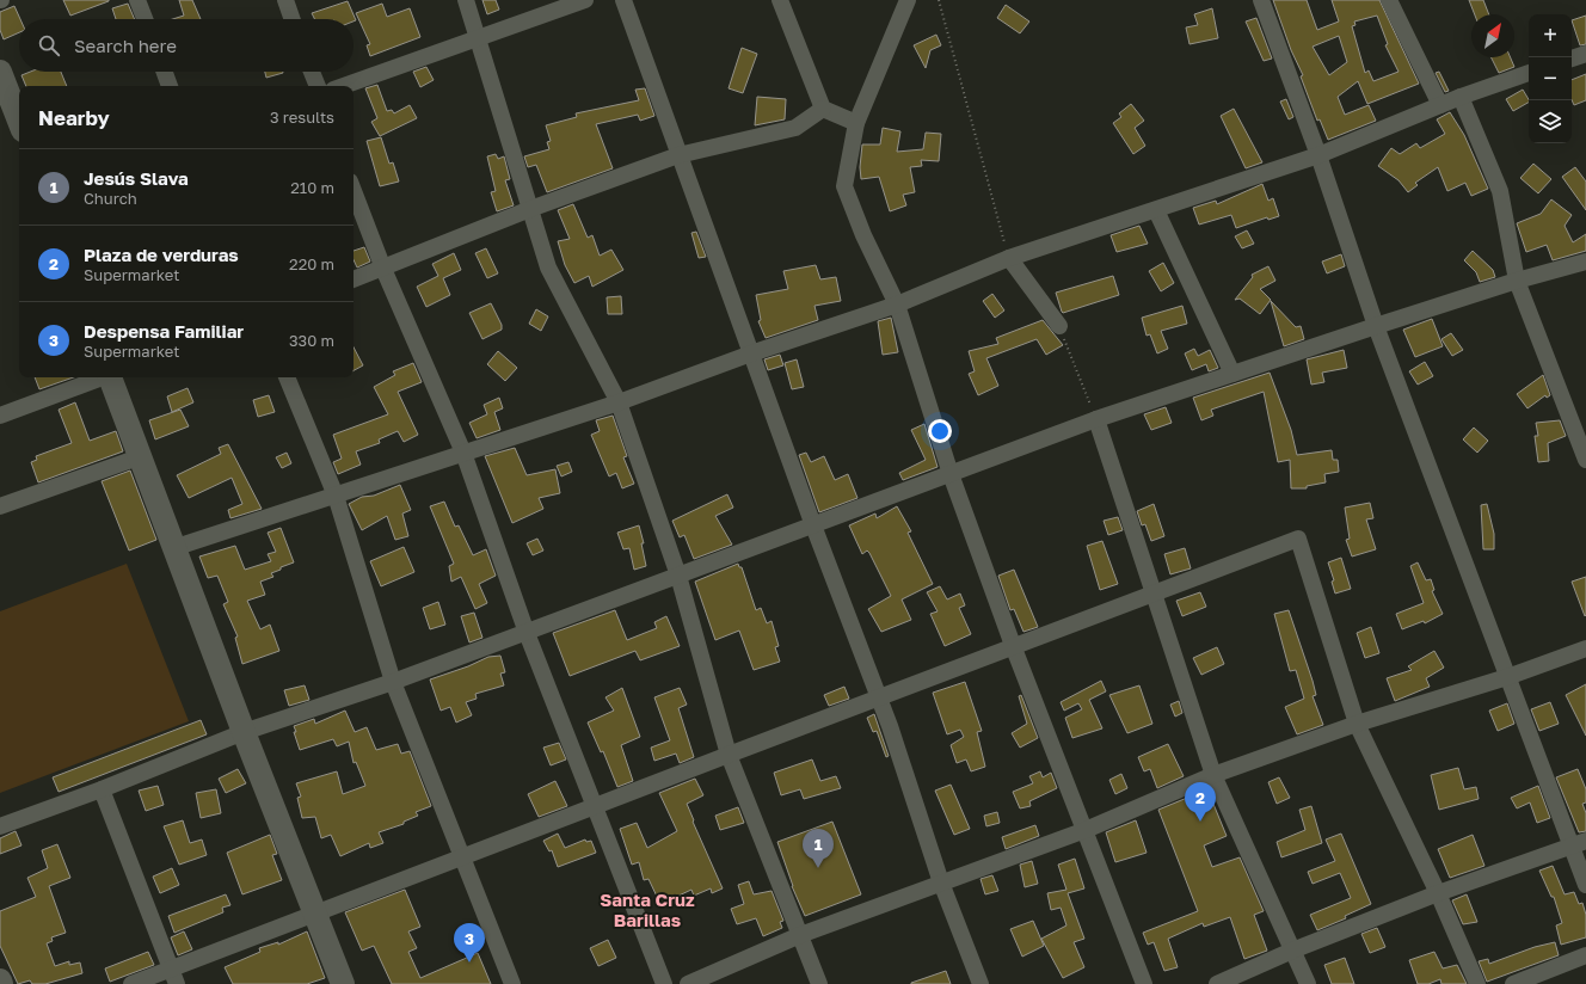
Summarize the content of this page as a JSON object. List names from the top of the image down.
{
  "districts": ["Santa Cruz Barillas"],
  "north": "top right",
  "page": {
    "map_buttons": ["+", "−"],
    "search": "Search here",
    "heading": ["Nearby", "3 results"],
    "list": [
      {
        "mark": "1",
        "name": "Jesús Slava",
        "note": "Church",
        "value": "210 m"
      },
      {
        "mark": "2",
        "name": "Plaza de verduras",
        "note": "Supermarket",
        "value": "220 m"
      },
      {
        "mark": "3",
        "name": "Despensa Familiar",
        "note": "Supermarket",
        "value": "330 m"
      }
    ],
    "pins": ["2", "1", "3"]
  }
}
